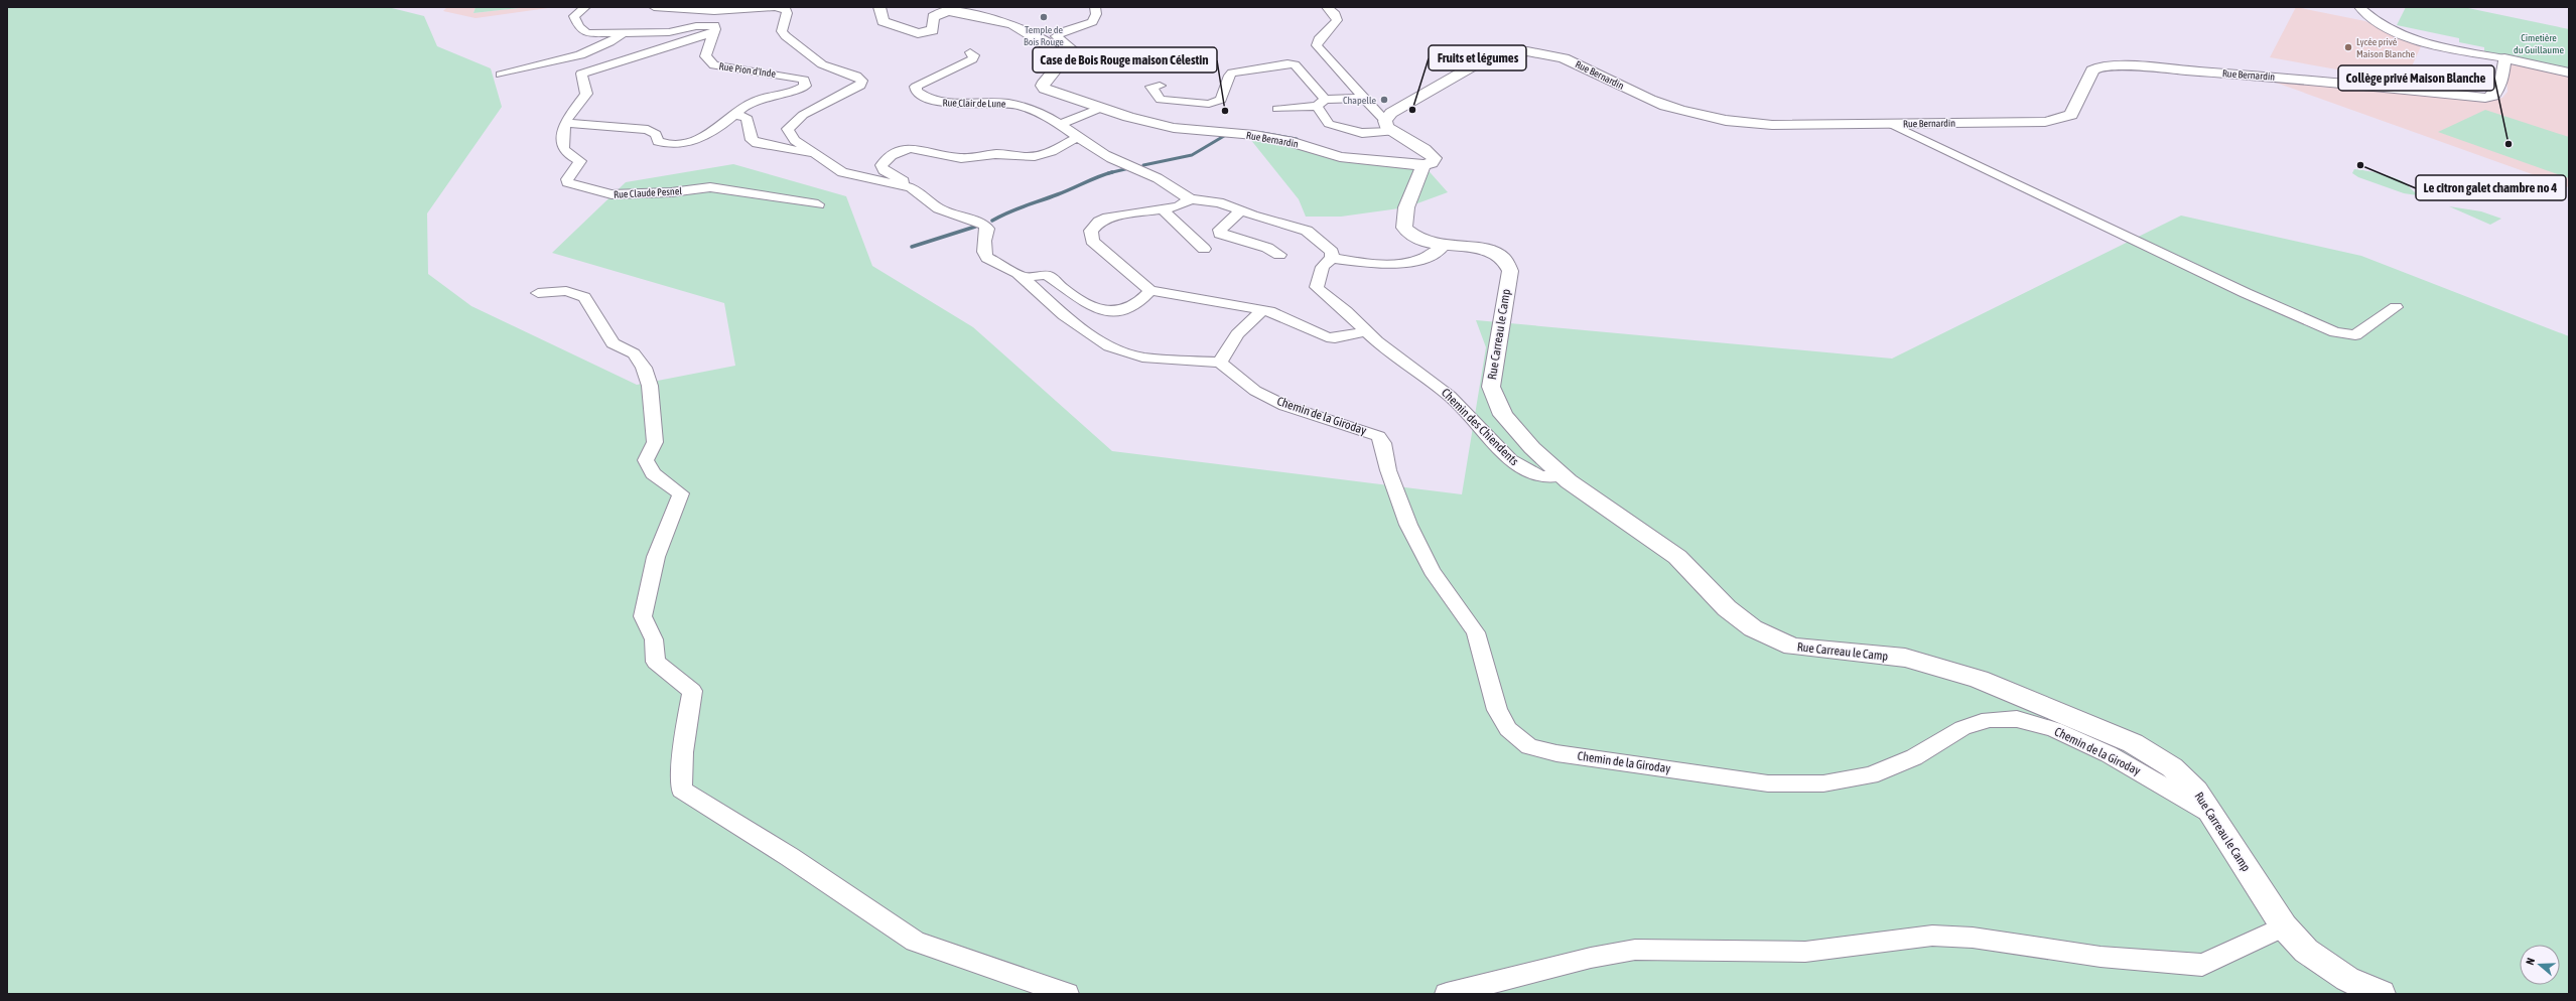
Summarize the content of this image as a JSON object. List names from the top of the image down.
{
  "streets": {
    "main road": ["Rue Bernardin", "Rue Carreau le Camp"],
    "street": [
      "Rue Pion d'Inde",
      "Rue Clair de Lune",
      "Rue Claude Pesnel",
      "Chemin de la Giroday",
      "Chemin des Chiendents"
    ]
  },
  "crossings": [
    ["Rue Bernardin", "Rue Carreau le Camp"],
    ["Rue Carreau le Camp", "Chemin de la Giroday"],
    ["Rue Carreau le Camp", "Chemin des Chiendents"]
  ],
  "parks": ["Cimetière du Guillaume"],
  "places": [
    "Temple de Bois Rouge",
    "Lycée privé Maison Blanche",
    "Chapelle",
    "Fruits et légumes",
    "Case de Bois Rouge maison Célestin",
    "Collège privé Maison Blanche",
    "Le citron galet chambre no 4"
  ],
  "north": "left"
}
